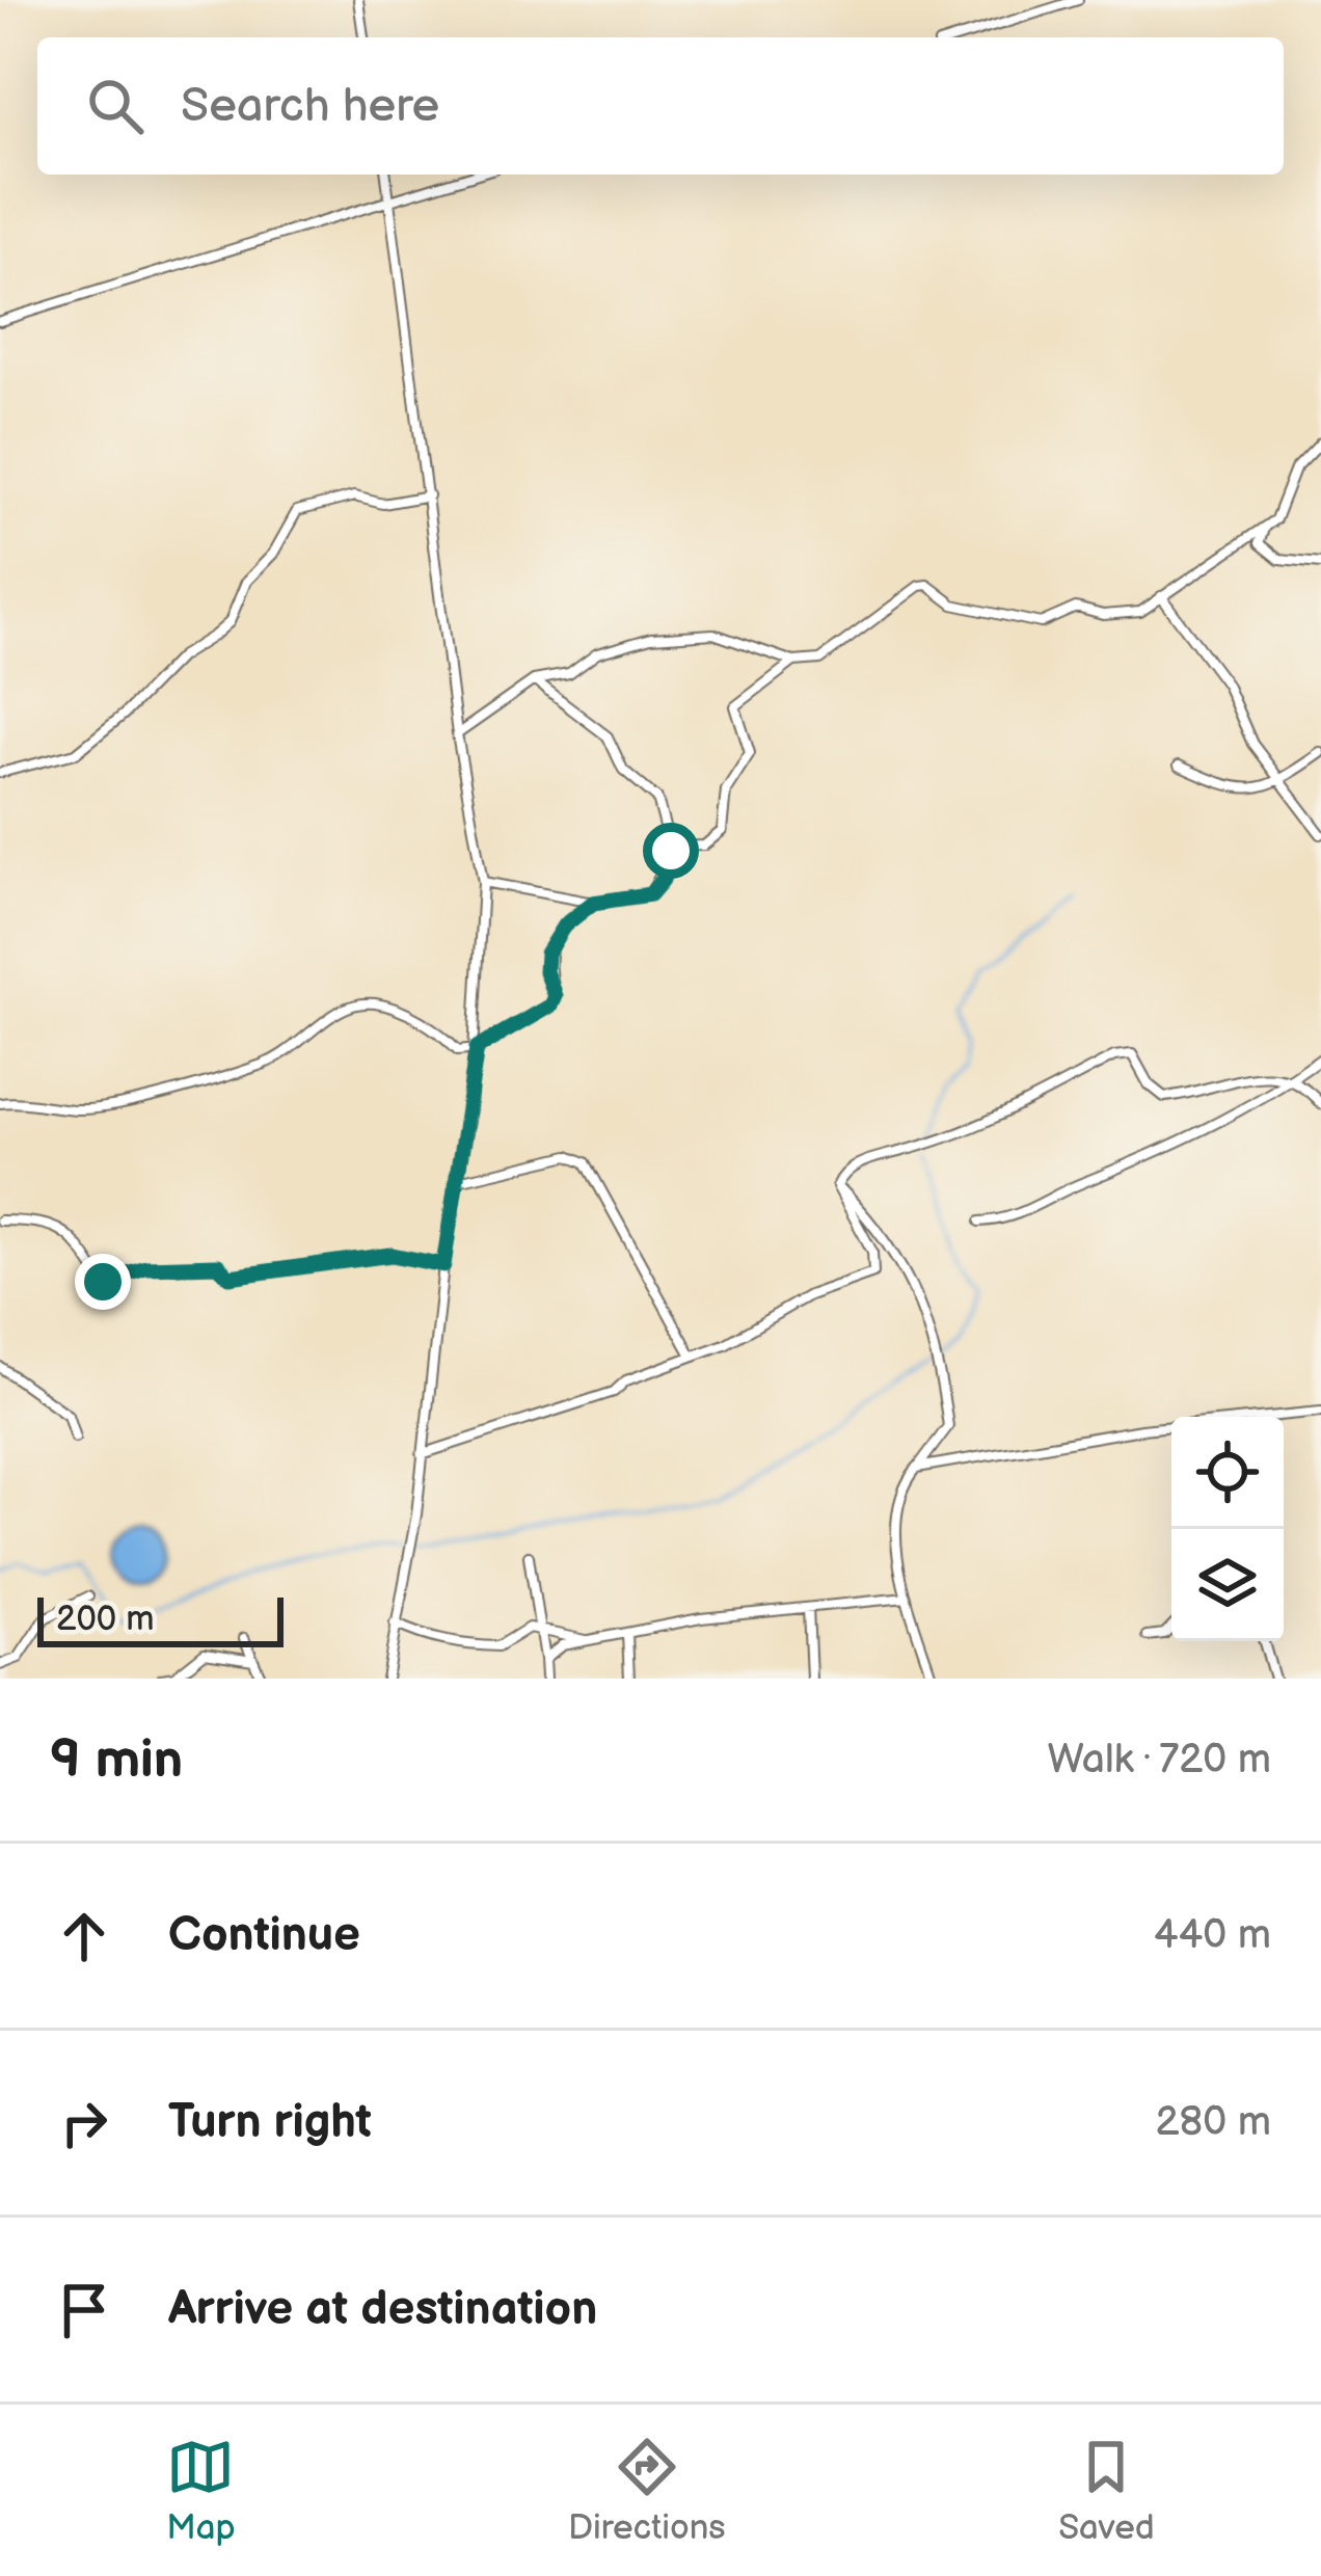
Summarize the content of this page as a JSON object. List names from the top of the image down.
{
  "scale_bar": "200 m",
  "page": {
    "search": "Search here",
    "scale": "200 m",
    "heading": ["9 min", "Walk · 720 m"],
    "list": [
      ["Continue", "440 m"],
      ["Turn right", "280 m"],
      "Arrive at destination"
    ],
    "nav": ["Map", "Directions", "Saved"]
  }
}
